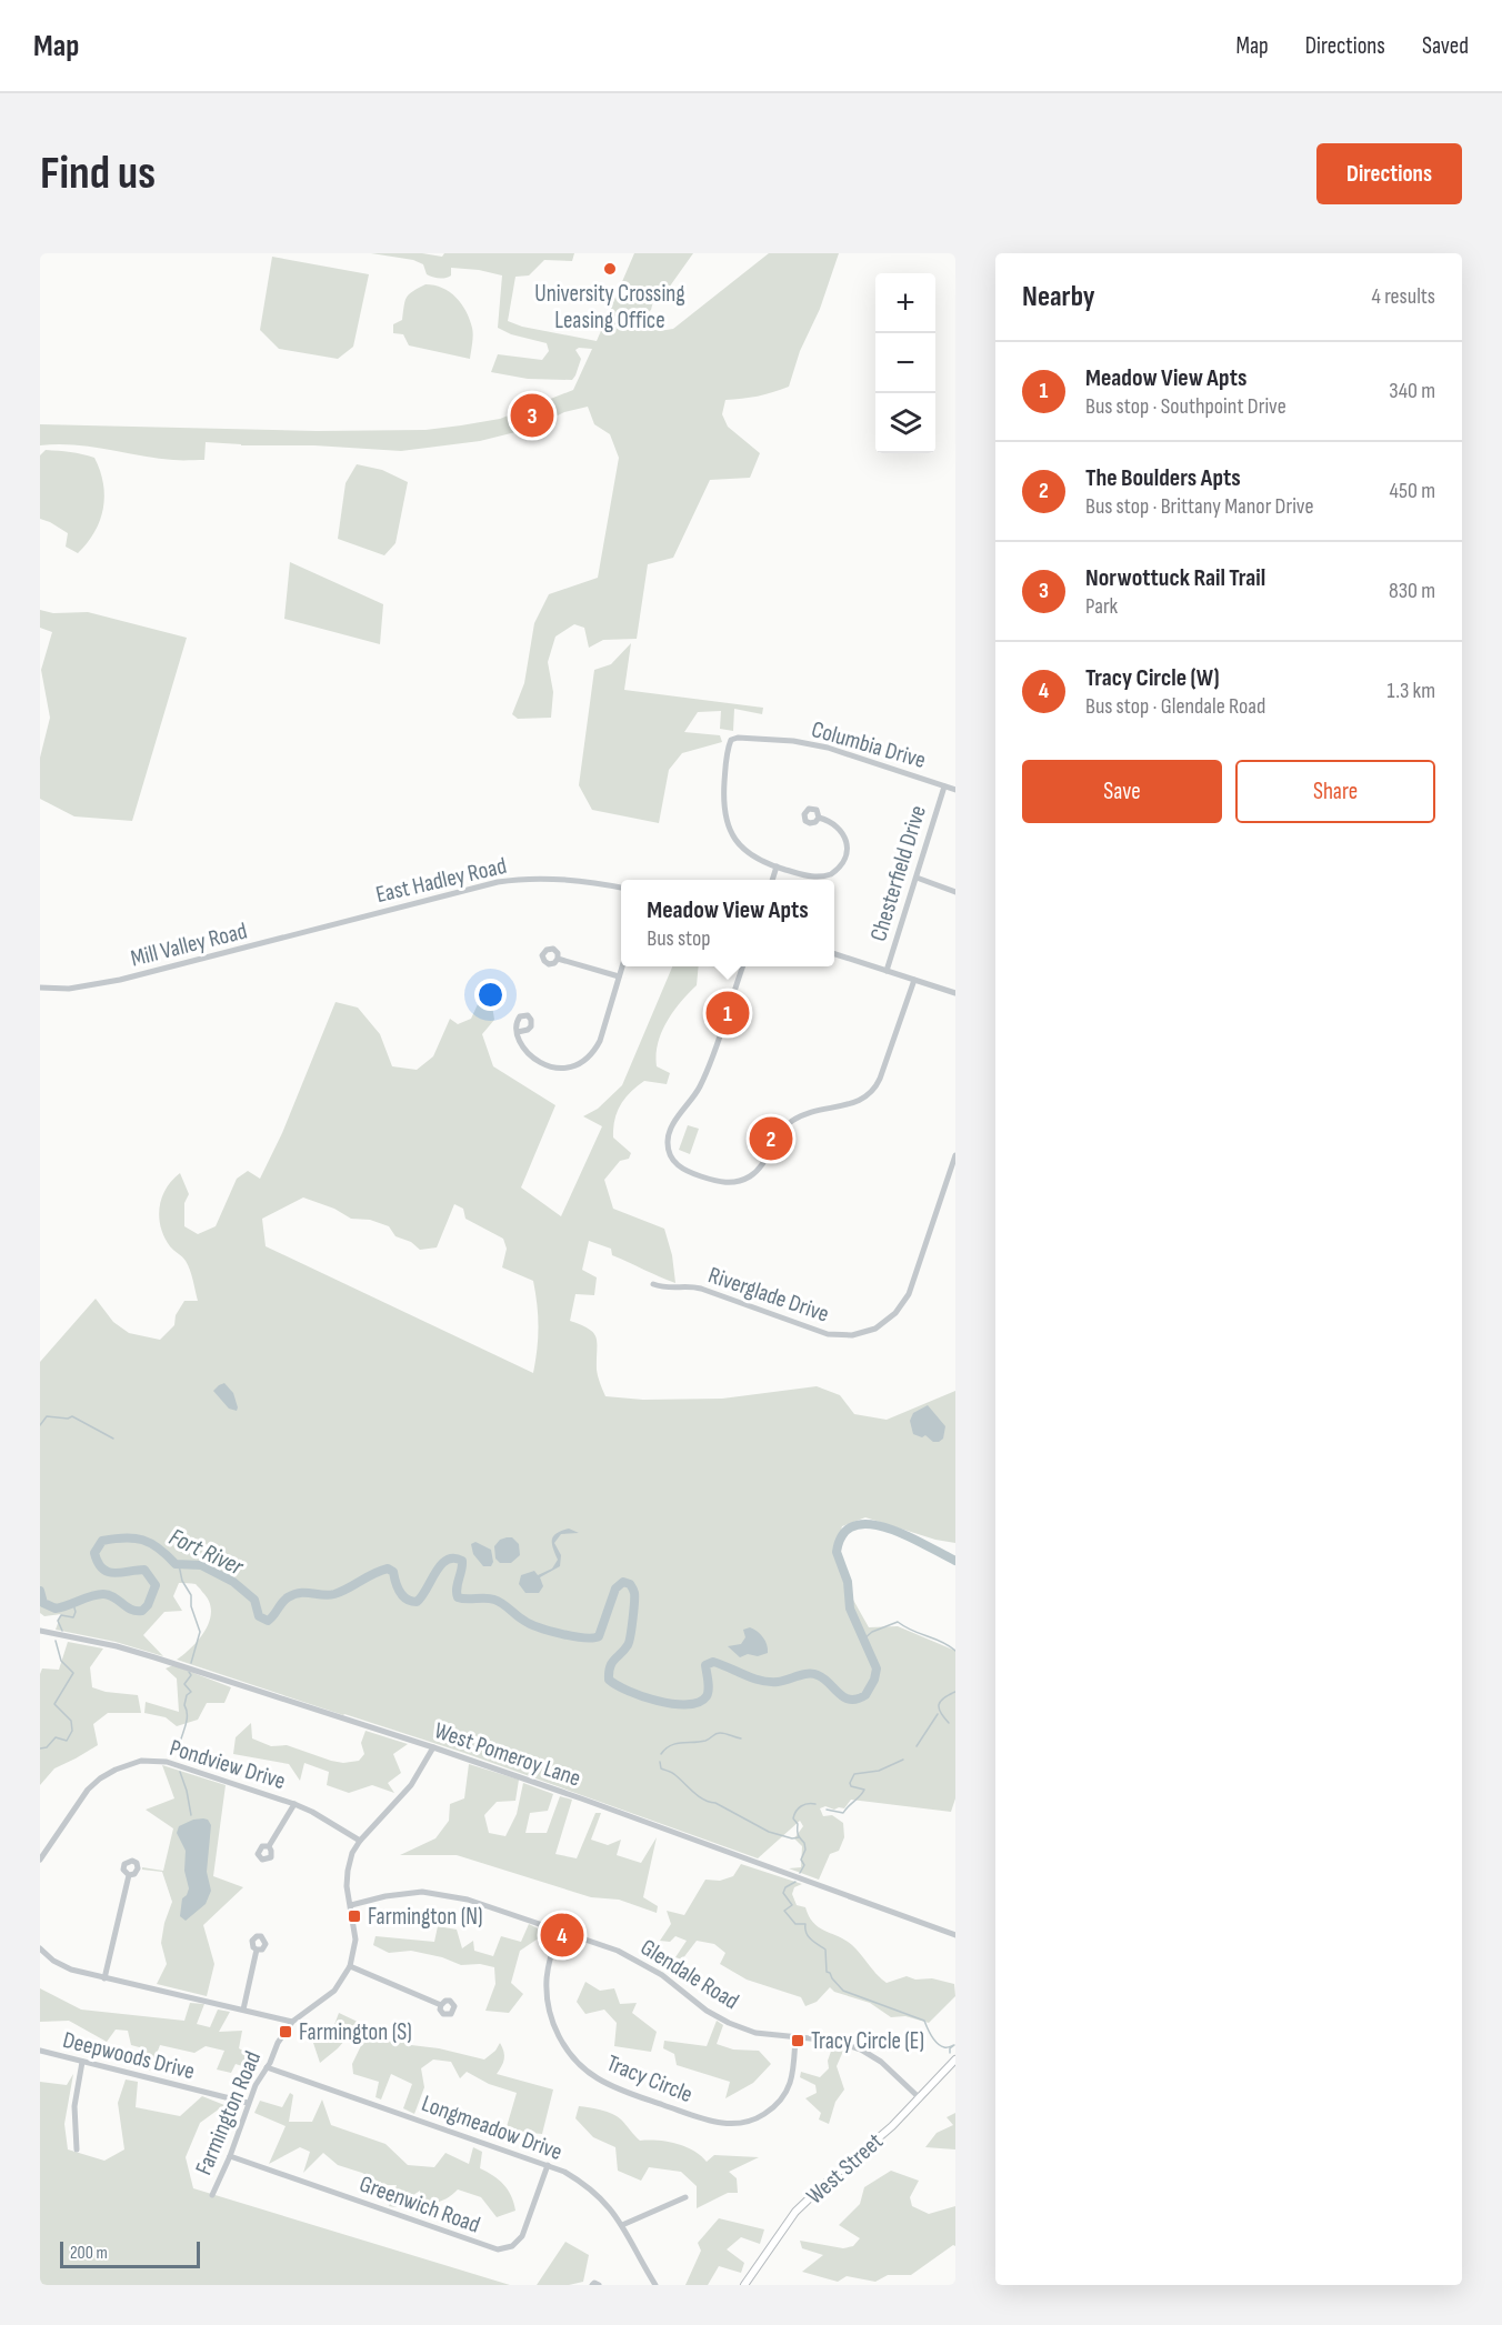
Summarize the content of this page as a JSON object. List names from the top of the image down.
{
  "streets": {
    "main road": ["West Street"],
    "street": [
      "Columbia Drive",
      "Chesterfield Drive",
      "East Hadley Road",
      "Mill Valley Road",
      "Riverglade Drive",
      "West Pomeroy Lane",
      "Pondview Drive",
      "Glendale Road",
      "Deepwoods Drive",
      "Tracy Circle",
      "Farmington Road",
      "Longmeadow Drive",
      "Greenwich Road"
    ]
  },
  "crossings": [
    ["Columbia Drive", "Chesterfield Drive"],
    ["East Hadley Road", "Mill Valley Road"],
    ["West Pomeroy Lane", "Farmington Road"],
    ["Pondview Drive", "Farmington Road"],
    ["Glendale Road", "Tracy Circle"],
    ["Glendale Road", "Farmington Road"],
    ["Glendale Road", "West Street"],
    ["Deepwoods Drive", "Farmington Road"],
    ["Farmington Road", "Longmeadow Drive"],
    ["Farmington Road", "Greenwich Road"],
    ["Longmeadow Drive", "Greenwich Road"]
  ],
  "water": ["Fort River"],
  "places": {
    "other": ["University Crossing Leasing Office"],
    "transit": ["Farmington (N)", "Farmington (S)", "Tracy Circle (E)"]
  },
  "scale_bar": "200 m",
  "page": {
    "header": "Map",
    "nav": ["Map", "Directions", "Saved"],
    "buttons": [
      "Directions",
      ["Save", "Share"]
    ],
    "title": "Find us",
    "heading": ["Nearby", "4 results"],
    "map_buttons": ["+", "−"],
    "list": [
      {
        "mark": "1",
        "name": "Meadow View Apts",
        "note": "Bus stop · Southpoint Drive",
        "value": "340 m"
      },
      {
        "mark": "2",
        "name": "The Boulders Apts",
        "note": "Bus stop · Brittany Manor Drive",
        "value": "450 m"
      },
      {
        "mark": "3",
        "name": "Norwottuck Rail Trail",
        "note": "Park",
        "value": "830 m"
      },
      {
        "mark": "4",
        "name": "Tracy Circle (W)",
        "note": "Bus stop · Glendale Road",
        "value": "1.3 km"
      }
    ],
    "pins": [
      "3",
      "1",
      "2",
      "4"
    ],
    "popup": ["Meadow View Apts", "Bus stop"],
    "scale": "200 m"
  }
}
